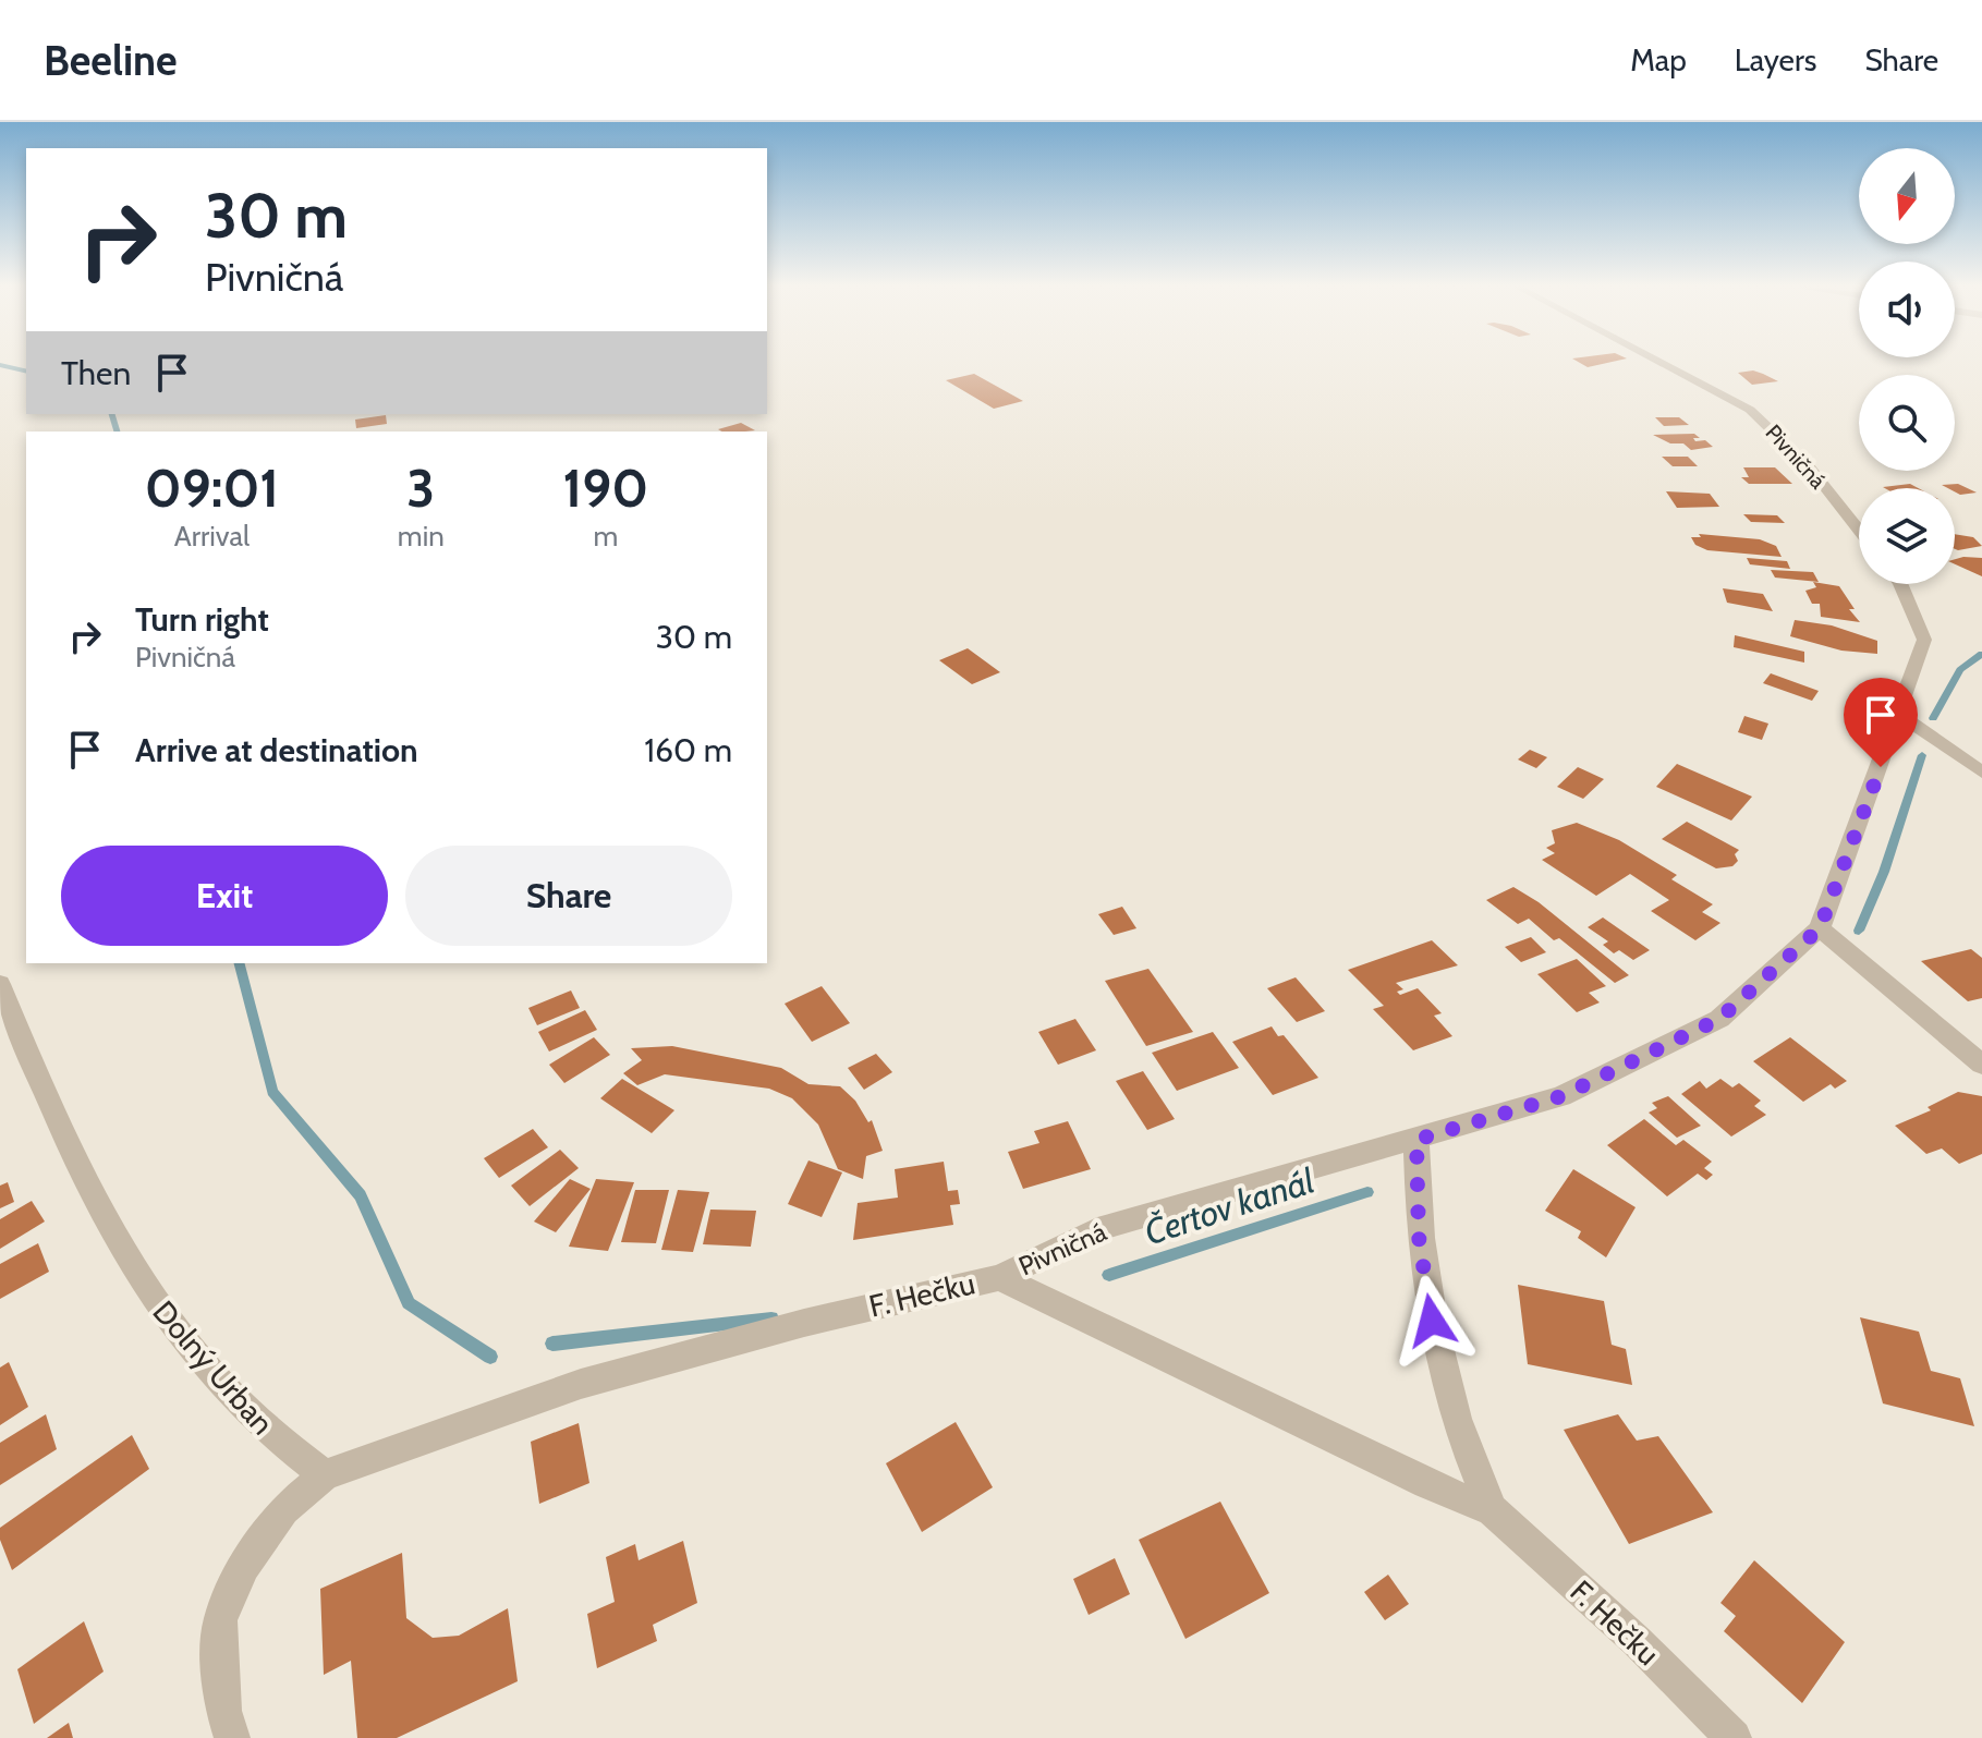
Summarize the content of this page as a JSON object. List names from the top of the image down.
{
  "streets": {
    "street": ["Pivničná", "F. Hečku", "Dolný Urban"]
  },
  "crossings": [
    ["Pivničná", "F. Hečku"],
    ["F. Hečku", "Dolný Urban"]
  ],
  "water": ["Čertov kanál"],
  "north": "bottom",
  "page": {
    "header": "Beeline",
    "nav": ["Map", "Layers", "Share"],
    "turn": ["30 m", "Pivničná"],
    "then": "Then",
    "eta": [
      "09:01",
      "Arrival",
      "3",
      "min",
      "190",
      "m"
    ],
    "list": [
      {
        "name": "Turn right",
        "note": "Pivničná",
        "value": "30 m"
      },
      {
        "name": "Arrive at destination",
        "value": "160 m"
      }
    ],
    "buttons": ["Exit", "Share"]
  }
}
